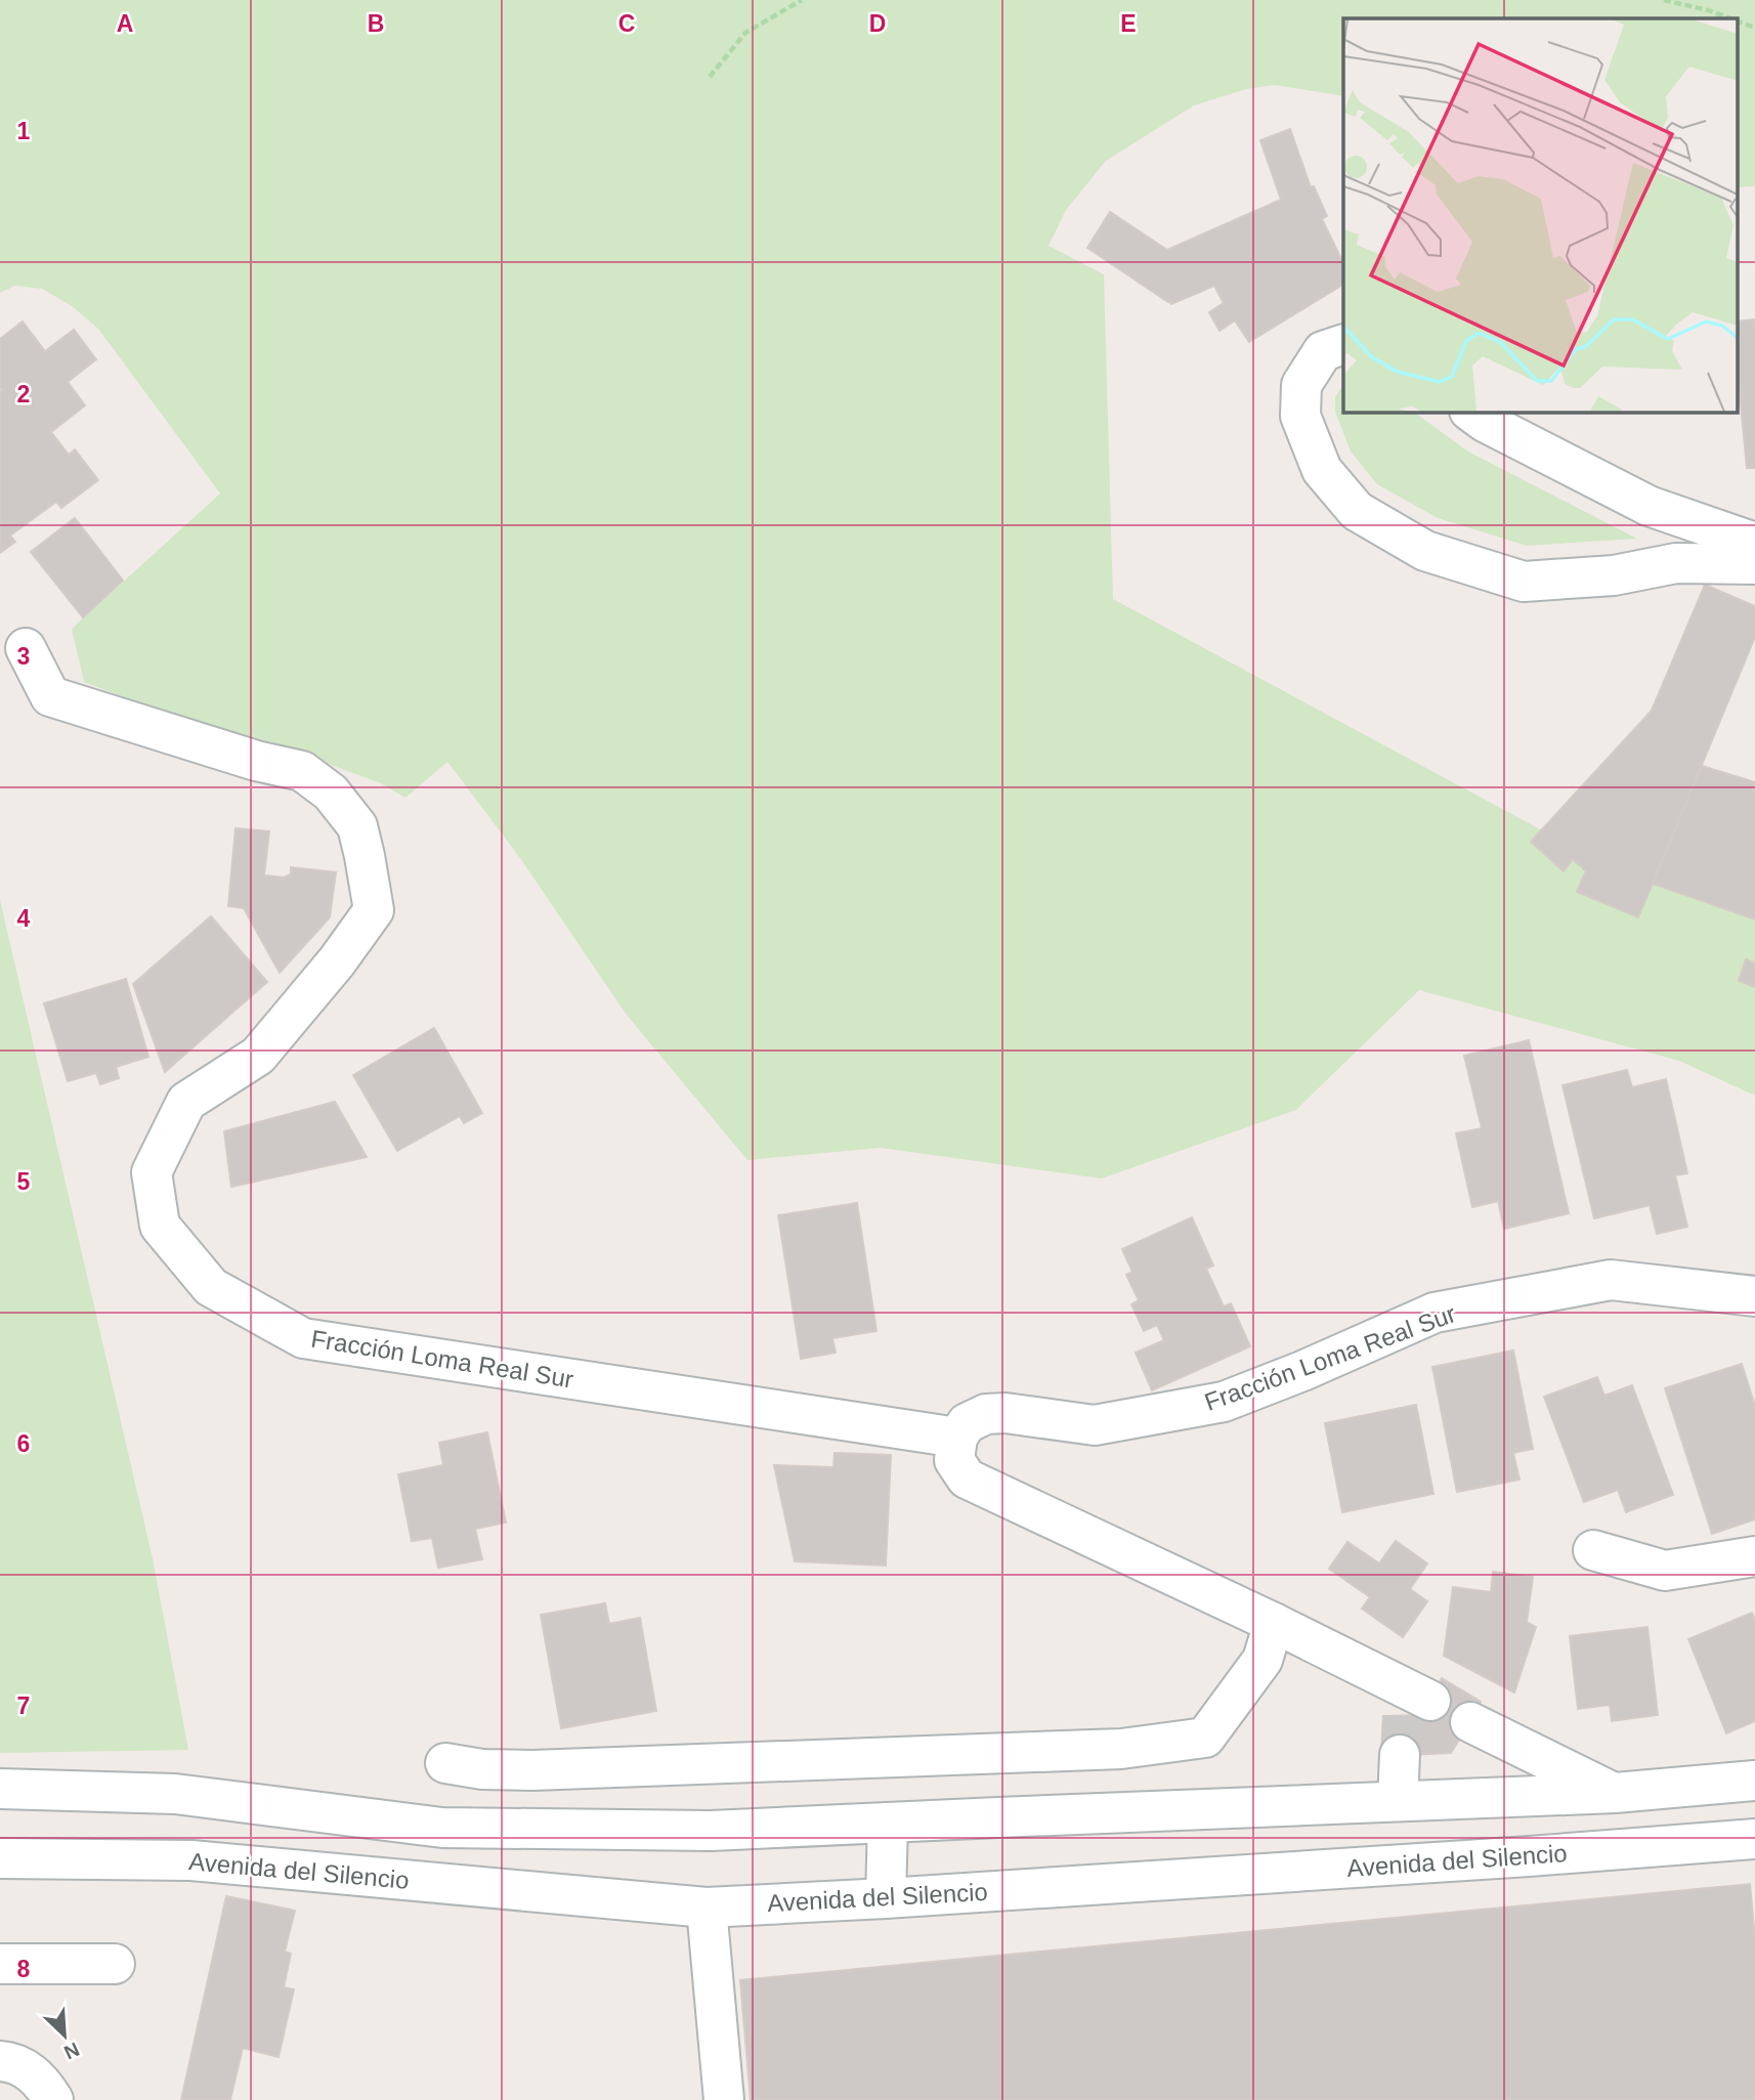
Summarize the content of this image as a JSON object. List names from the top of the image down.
{
  "streets": {
    "street": ["Fracción Loma Real Sur", "Avenida del Silencio"]
  },
  "north": "bottom right",
  "grid": {
    "columns": [
      "A",
      "B",
      "C",
      "D",
      "E"
    ],
    "rows": [
      "1",
      "2",
      "3",
      "4",
      "5",
      "6",
      "7",
      "8"
    ]
  }
}
